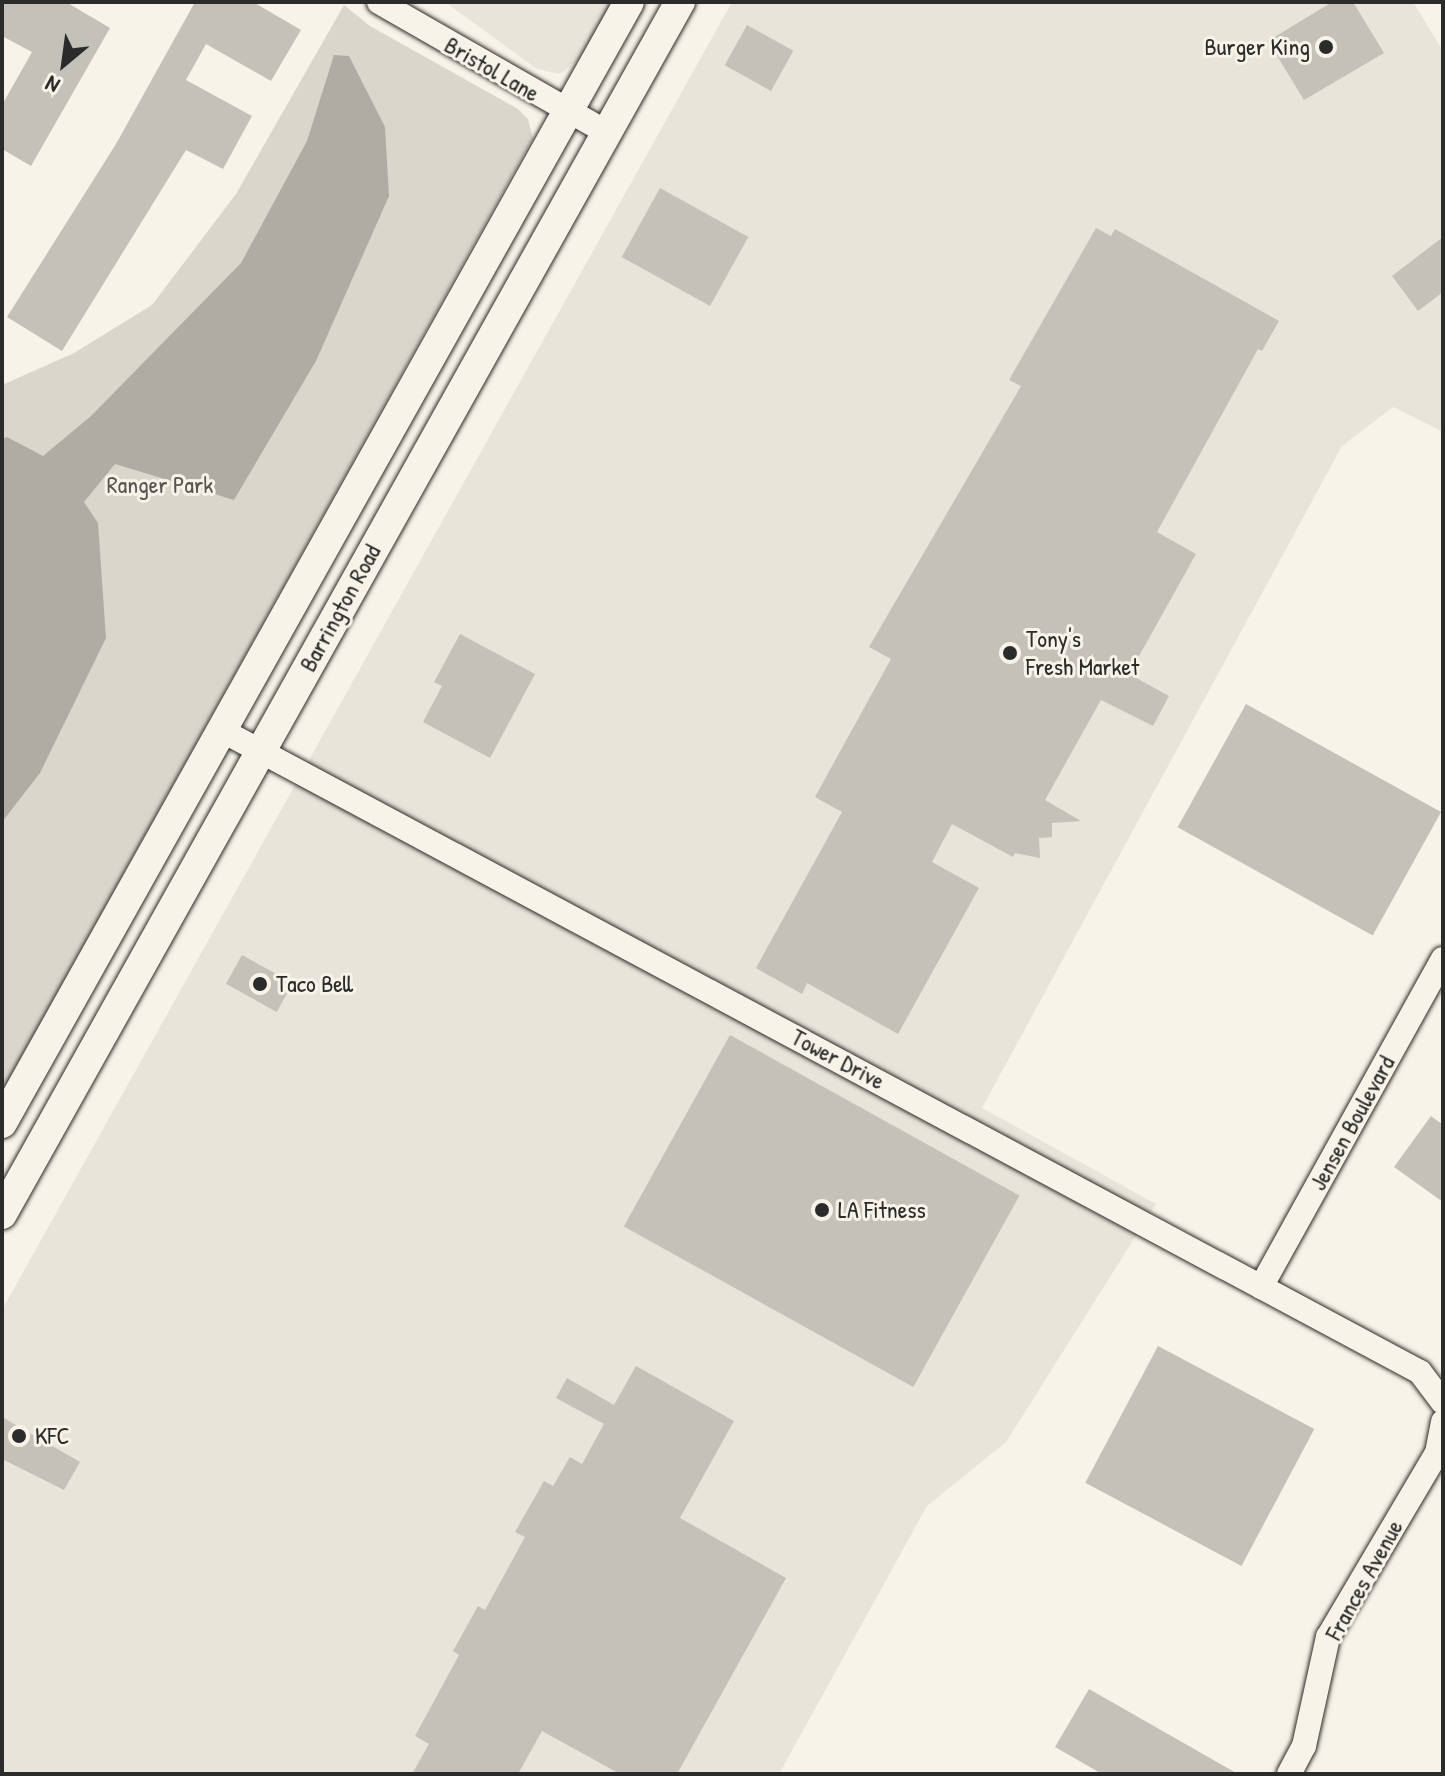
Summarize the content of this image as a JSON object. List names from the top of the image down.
{
  "streets": {
    "main road": ["Barrington Road"],
    "street": [
      "Bristol Lane",
      "Tower Drive",
      "Jensen Boulevard",
      "Frances Avenue"
    ]
  },
  "crossings": [
    ["Bristol Lane", "Barrington Road"],
    ["Barrington Road", "Tower Drive"],
    ["Tower Drive", "Jensen Boulevard"]
  ],
  "parks": ["Ranger Park"],
  "places": [
    "Burger King",
    "Tony's Fresh Market",
    "Taco Bell",
    "LA Fitness",
    "KFC"
  ],
  "north": "bottom left"
}
